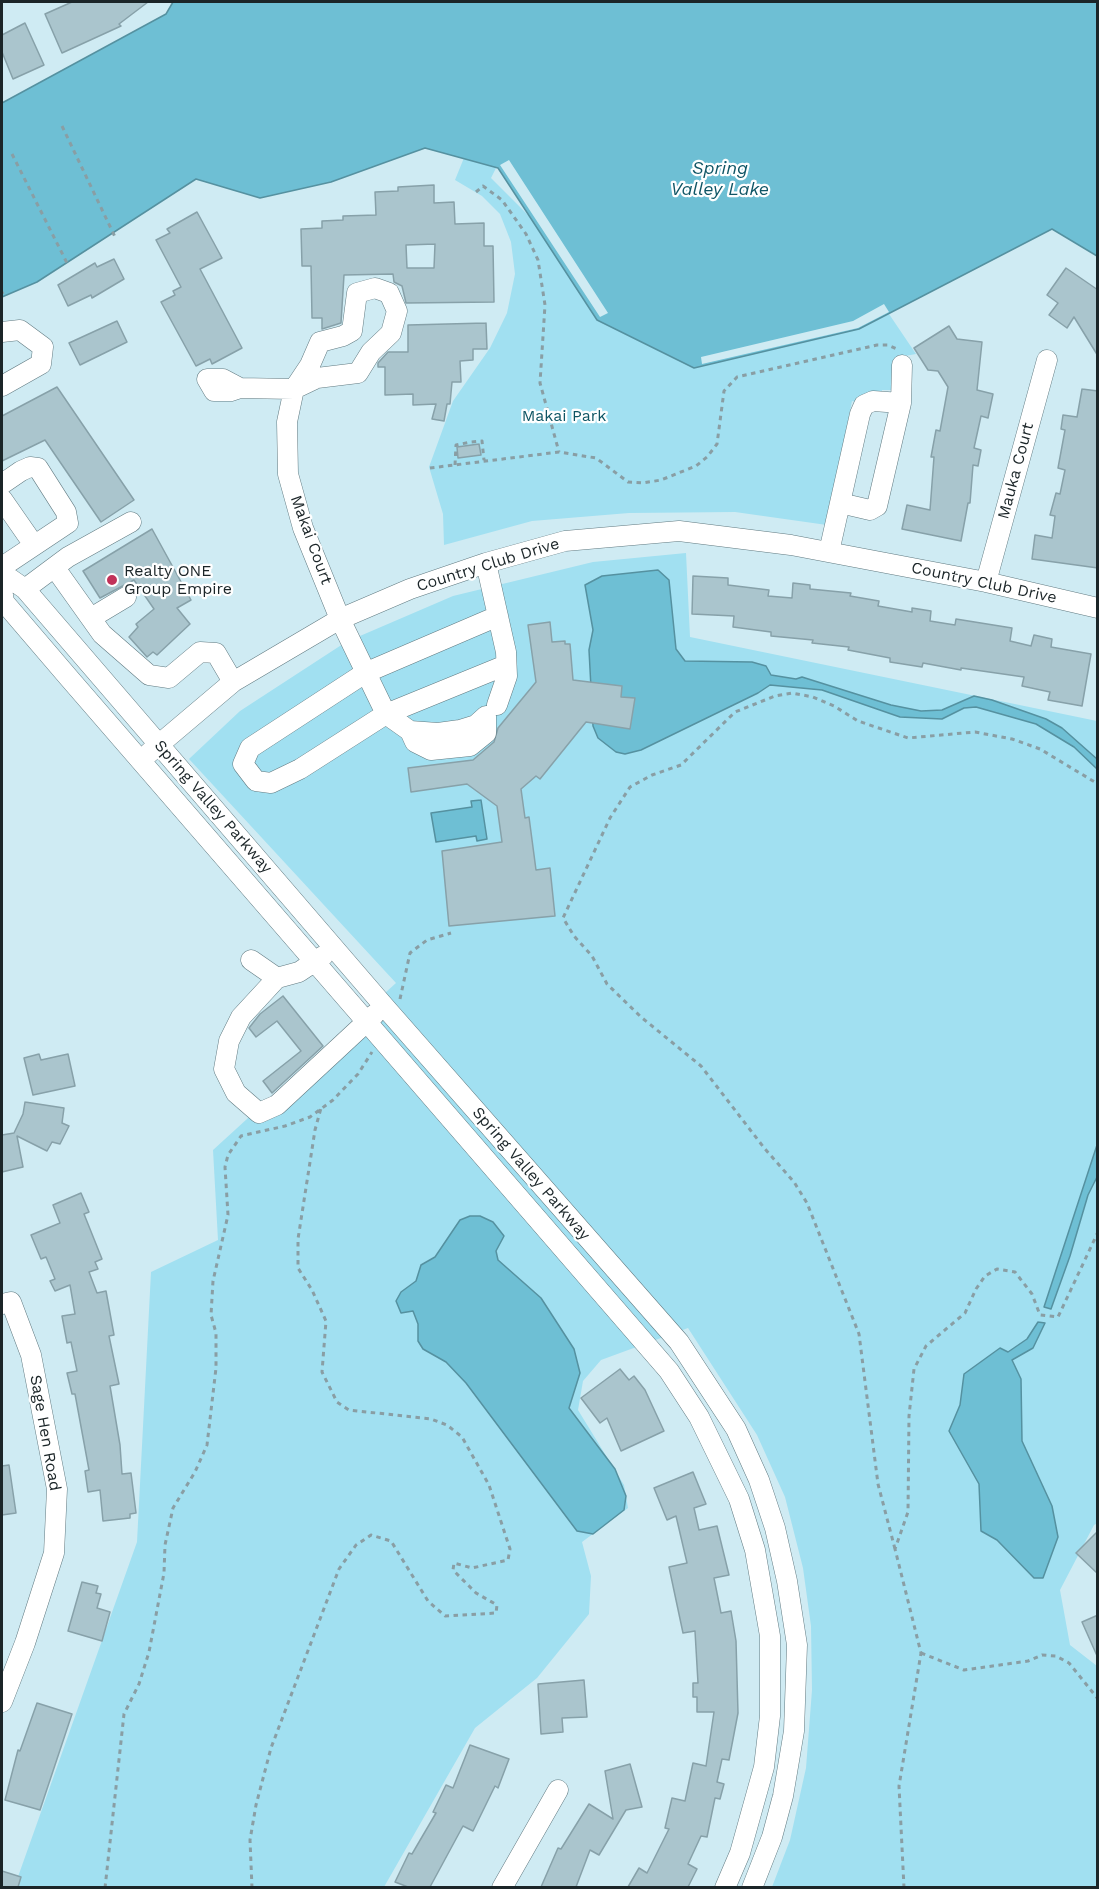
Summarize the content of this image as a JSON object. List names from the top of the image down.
{
  "streets": {
    "street": [
      "Mauka Court",
      "Makai Court",
      "Country Club Drive",
      "Spring Valley Parkway",
      "Sage Hen Road"
    ]
  },
  "crossings": [
    ["Mauka Court", "Country Club Drive"],
    ["Makai Court", "Country Club Drive"],
    ["Country Club Drive", "Spring Valley Parkway"]
  ],
  "water": ["Spring Valley Lake"],
  "parks": ["Makai Park"],
  "places": ["Realty ONE Group Empire"]
}
